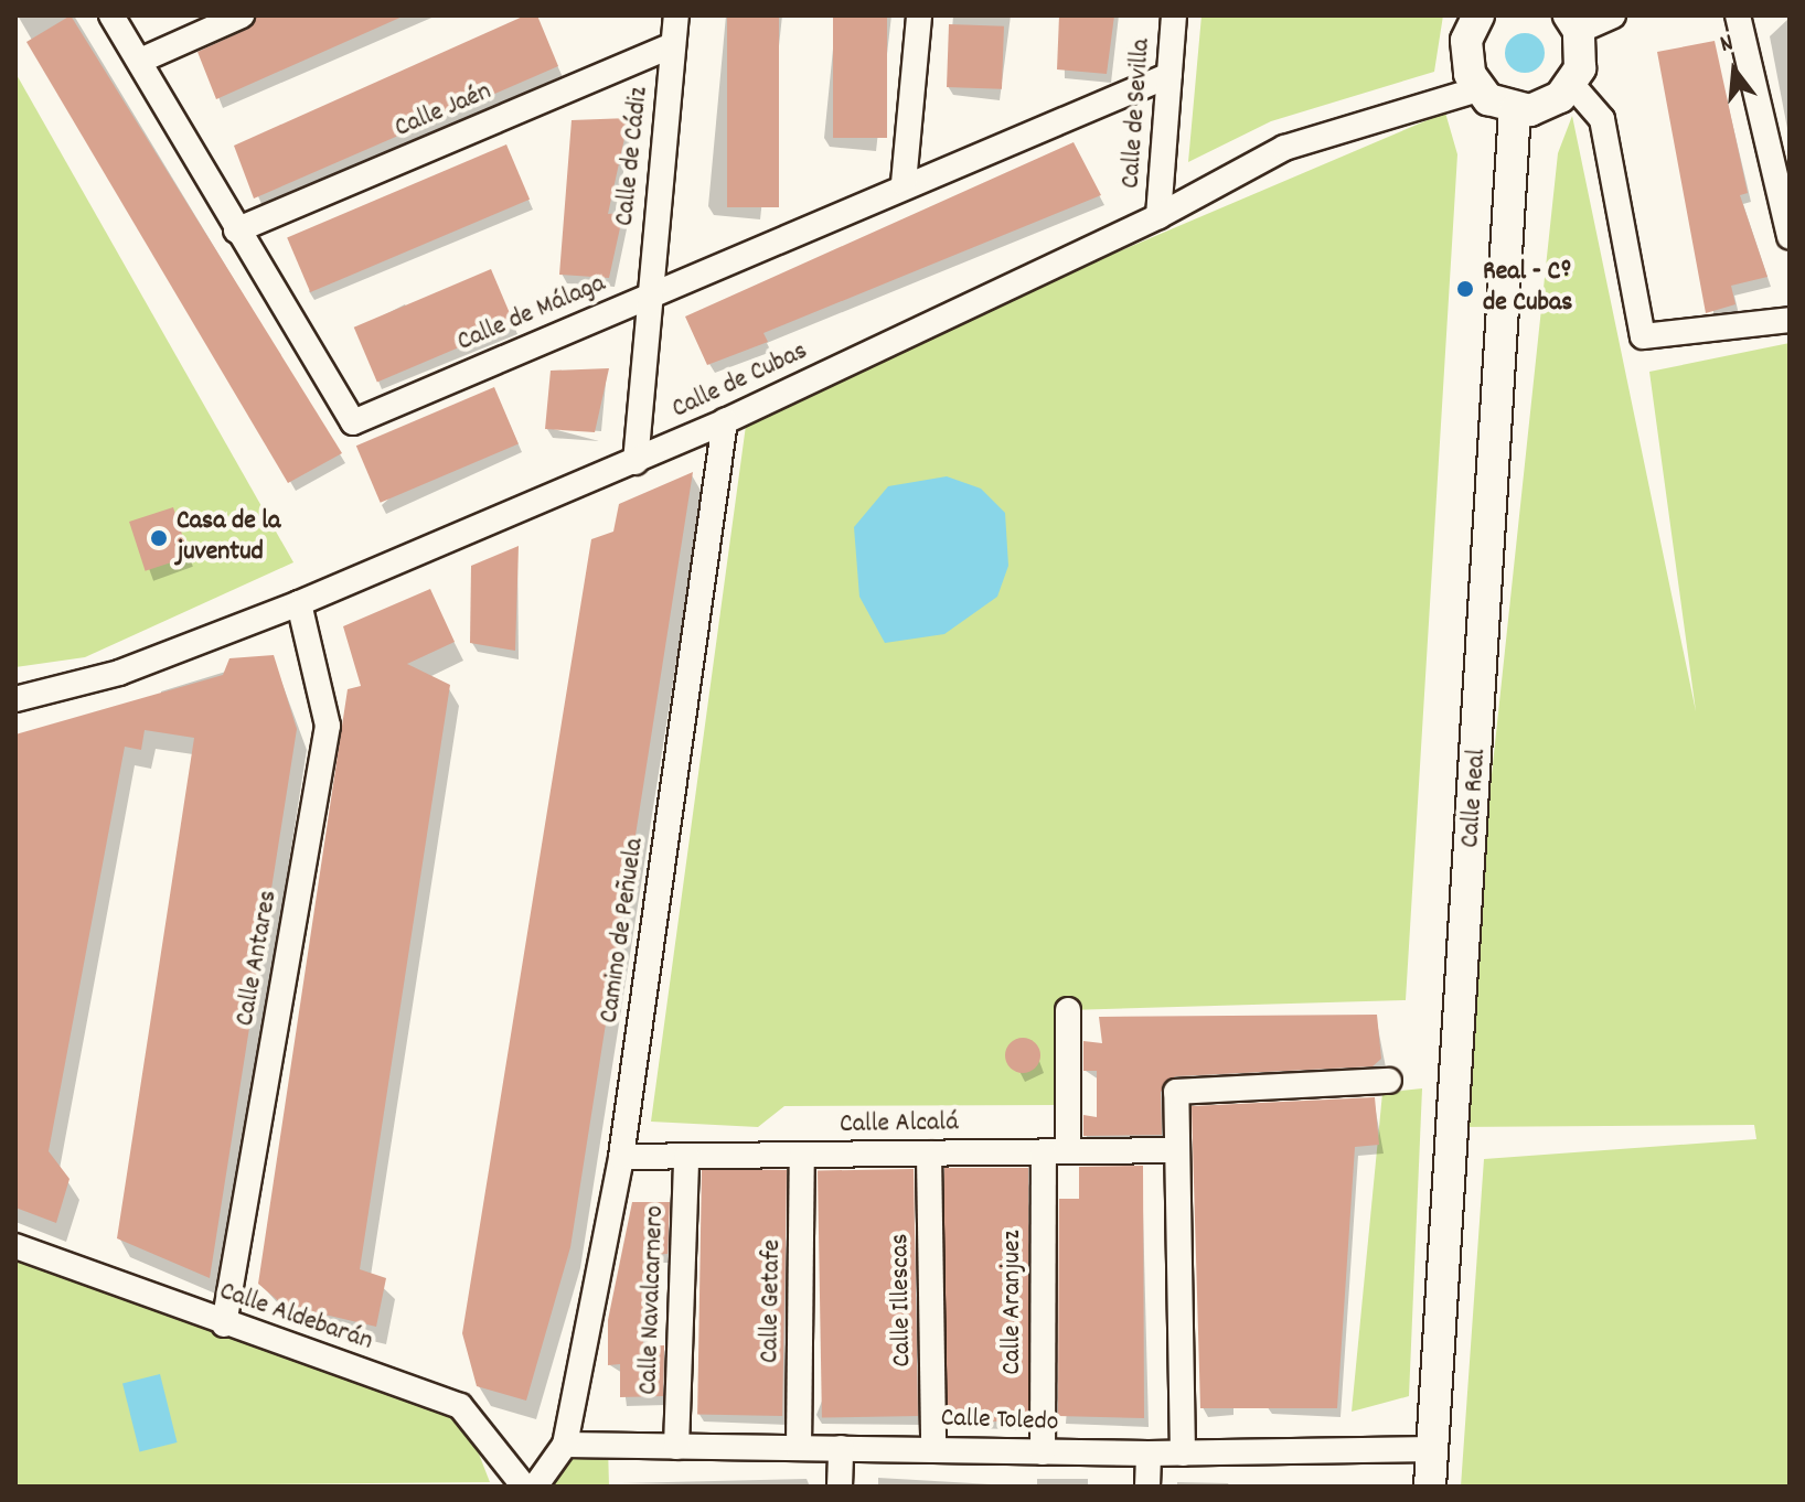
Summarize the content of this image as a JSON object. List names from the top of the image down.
{
  "streets": {
    "street": [
      "Calle Jaén",
      "Calle de Sevilla",
      "Calle de Cádiz",
      "Calle de Málaga",
      "Calle de Cubas",
      "Calle Real",
      "Camino de Peñuela",
      "Calle Antares",
      "Calle Alcalá",
      "Calle Navalcarnero",
      "Calle Illescas",
      "Calle Getafe",
      "Calle Aranjuez",
      "Calle Aldebarán",
      "Calle Toledo"
    ]
  },
  "crossings": [
    ["Calle Jaén", "Calle de Cádiz"],
    ["Calle Jaén", "Calle de Málaga"],
    ["Calle de Sevilla", "Calle de Málaga"],
    ["Calle de Sevilla", "Calle de Cubas"],
    ["Calle de Cádiz", "Calle de Málaga"],
    ["Calle de Cádiz", "Calle de Cubas"],
    ["Calle de Cubas", "Camino de Peñuela"],
    ["Calle de Cubas", "Calle Antares"],
    ["Calle Real", "Calle Toledo"],
    ["Camino de Peñuela", "Calle Alcalá"],
    ["Camino de Peñuela", "Calle Toledo"],
    ["Calle Antares", "Calle Aldebarán"],
    ["Calle Alcalá", "Calle Navalcarnero"],
    ["Calle Alcalá", "Calle Illescas"],
    ["Calle Alcalá", "Calle Getafe"],
    ["Calle Alcalá", "Calle Aranjuez"],
    ["Calle Navalcarnero", "Calle Toledo"],
    ["Calle Illescas", "Calle Toledo"],
    ["Calle Getafe", "Calle Toledo"],
    ["Calle Aranjuez", "Calle Toledo"]
  ],
  "places": ["Real - Cº de Cubas", "Casa de la juventud"],
  "north": "top"
}
